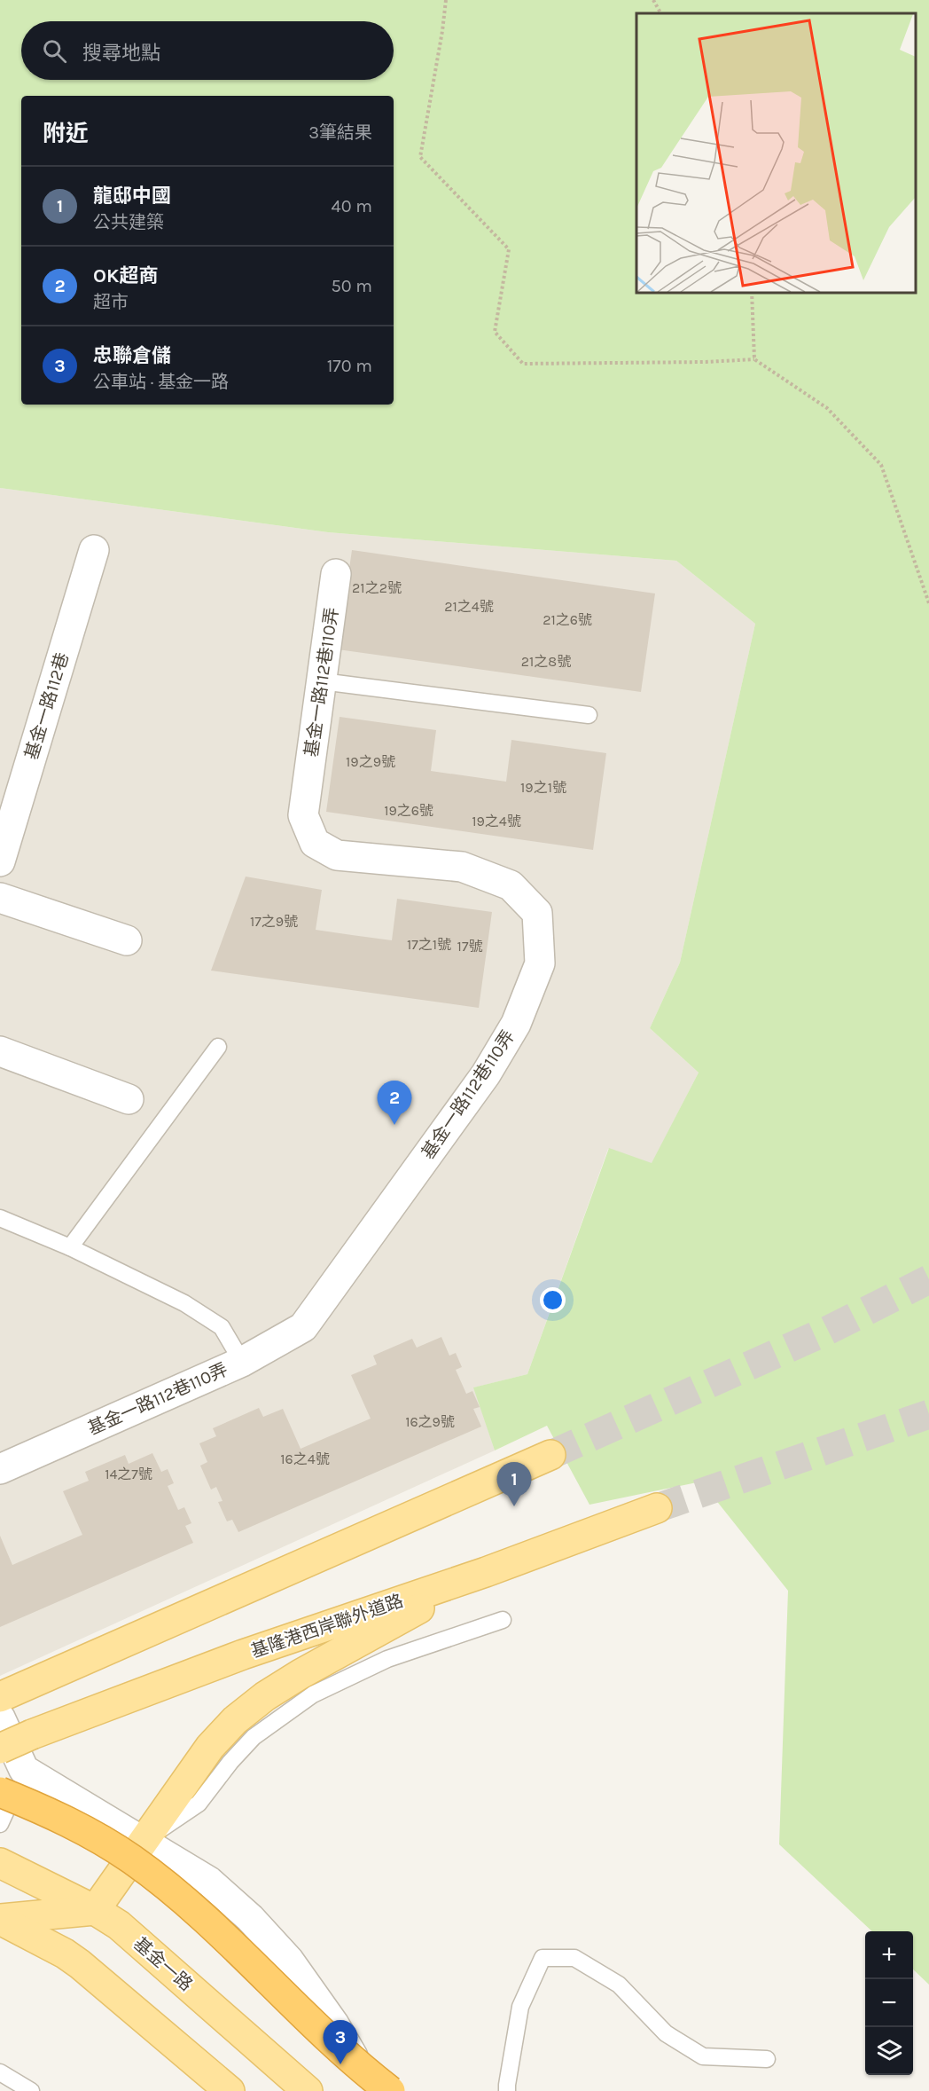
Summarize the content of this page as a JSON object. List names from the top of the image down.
{
  "streets": {
    "main road": ["基隆港西岸聯外道路", "基金一路"],
    "street": ["基金一路112巷110弄", "基金一路112巷"]
  },
  "house_numbers": [
    "21之2號",
    "21之4號",
    "21之6號",
    "21之8號",
    "19之9號",
    "19之1號",
    "19之6號",
    "19之4號",
    "17之9號",
    "17之1號",
    "17號",
    "16之9號",
    "16之4號",
    "14之7號"
  ],
  "page": {
    "search": "搜尋地點",
    "heading": ["附近", "3筆結果"],
    "list": [
      {
        "mark": "1",
        "name": "龍邸中國",
        "note": "公共建築",
        "value": "40 m"
      },
      {
        "mark": "2",
        "name": "OK超商",
        "note": "超市",
        "value": "50 m"
      },
      {
        "mark": "3",
        "name": "忠聯倉儲",
        "note": "公車站 · 基金一路",
        "value": "170 m"
      }
    ],
    "pins": ["2", "1", "3"],
    "map_buttons": ["+", "−"]
  }
}
